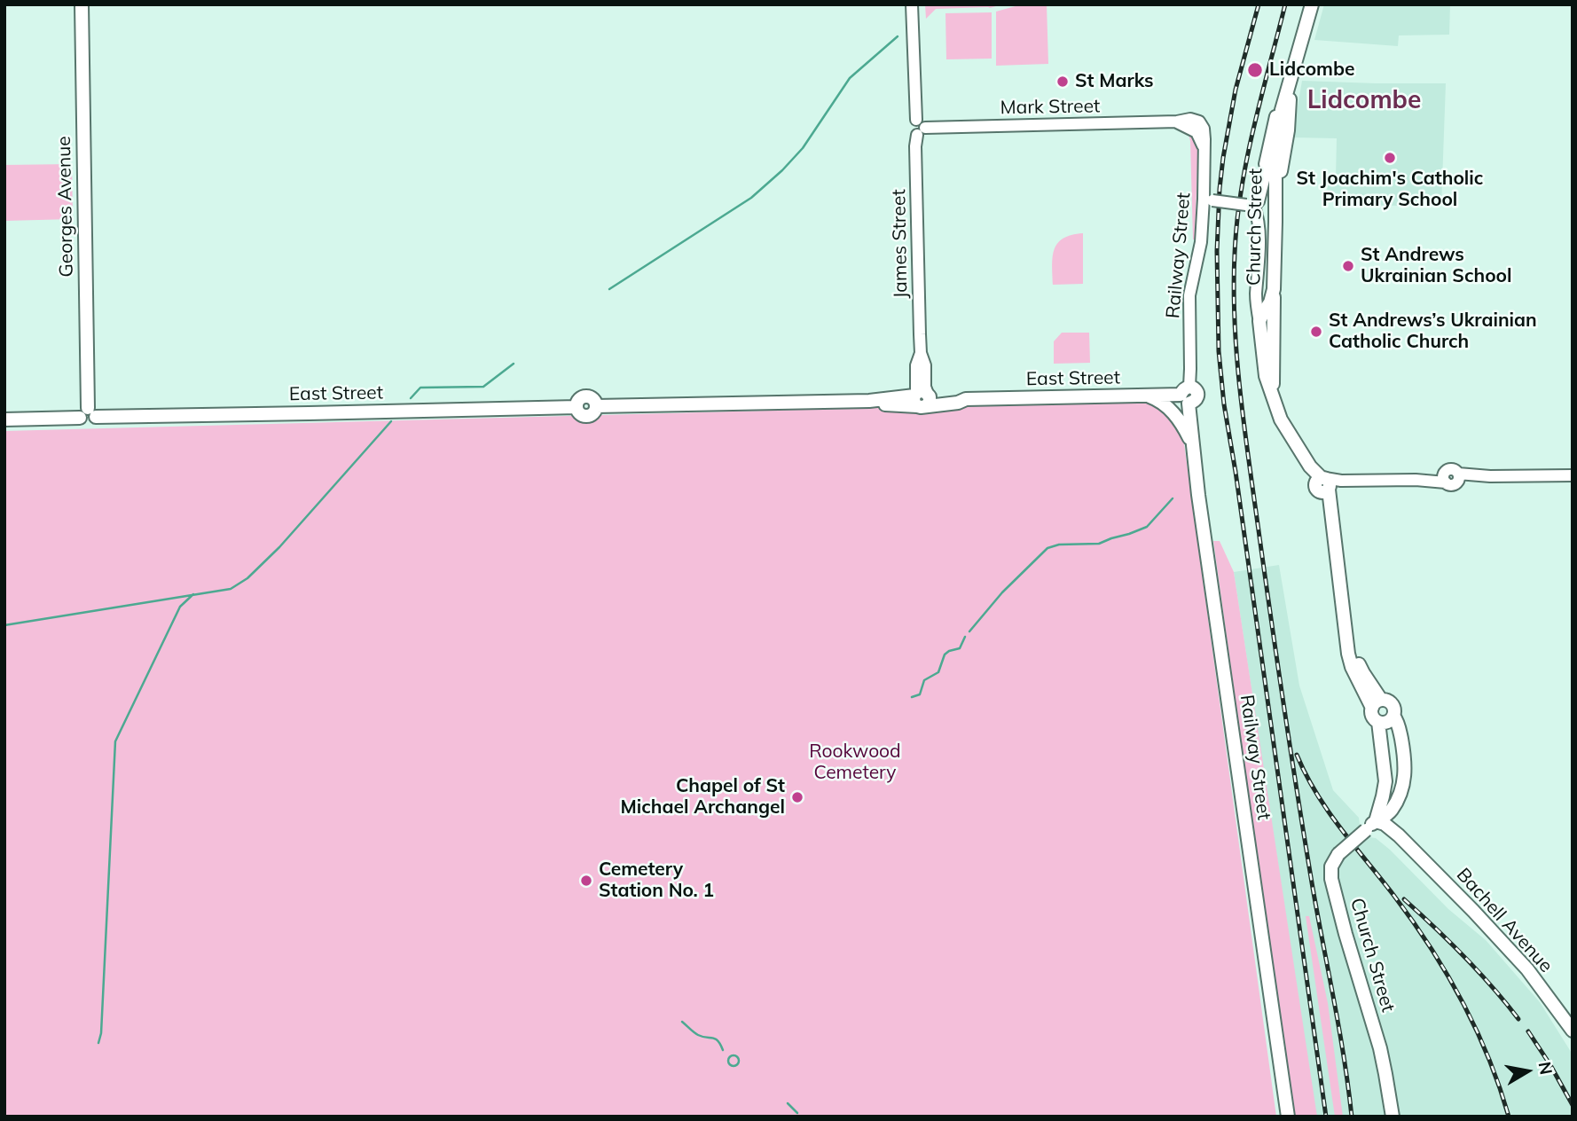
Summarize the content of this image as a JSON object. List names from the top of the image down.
{
  "streets": {
    "main road": [
      "Georges Avenue",
      "Church Street",
      "Railway Street",
      "East Street",
      "Bachell Avenue"
    ],
    "street": ["Mark Street", "James Street"]
  },
  "crossings": [
    ["Mark Street", "James Street"],
    ["Mark Street", "Railway Street"],
    ["Georges Avenue", "East Street"],
    ["Church Street", "Bachell Avenue"],
    ["James Street", "East Street"],
    ["Railway Street", "East Street"]
  ],
  "districts": ["Lidcombe"],
  "parks": ["Rookwood Cemetery"],
  "places": [
    "Lidcombe",
    "St Marks",
    "St Joachim's Catholic Primary School",
    "St Andrews Ukrainian School",
    "St Andrews’s Ukrainian Catholic Church",
    "Chapel of St Michael Archangel",
    "Cemetery Station No. 1"
  ],
  "north": "right"
}
